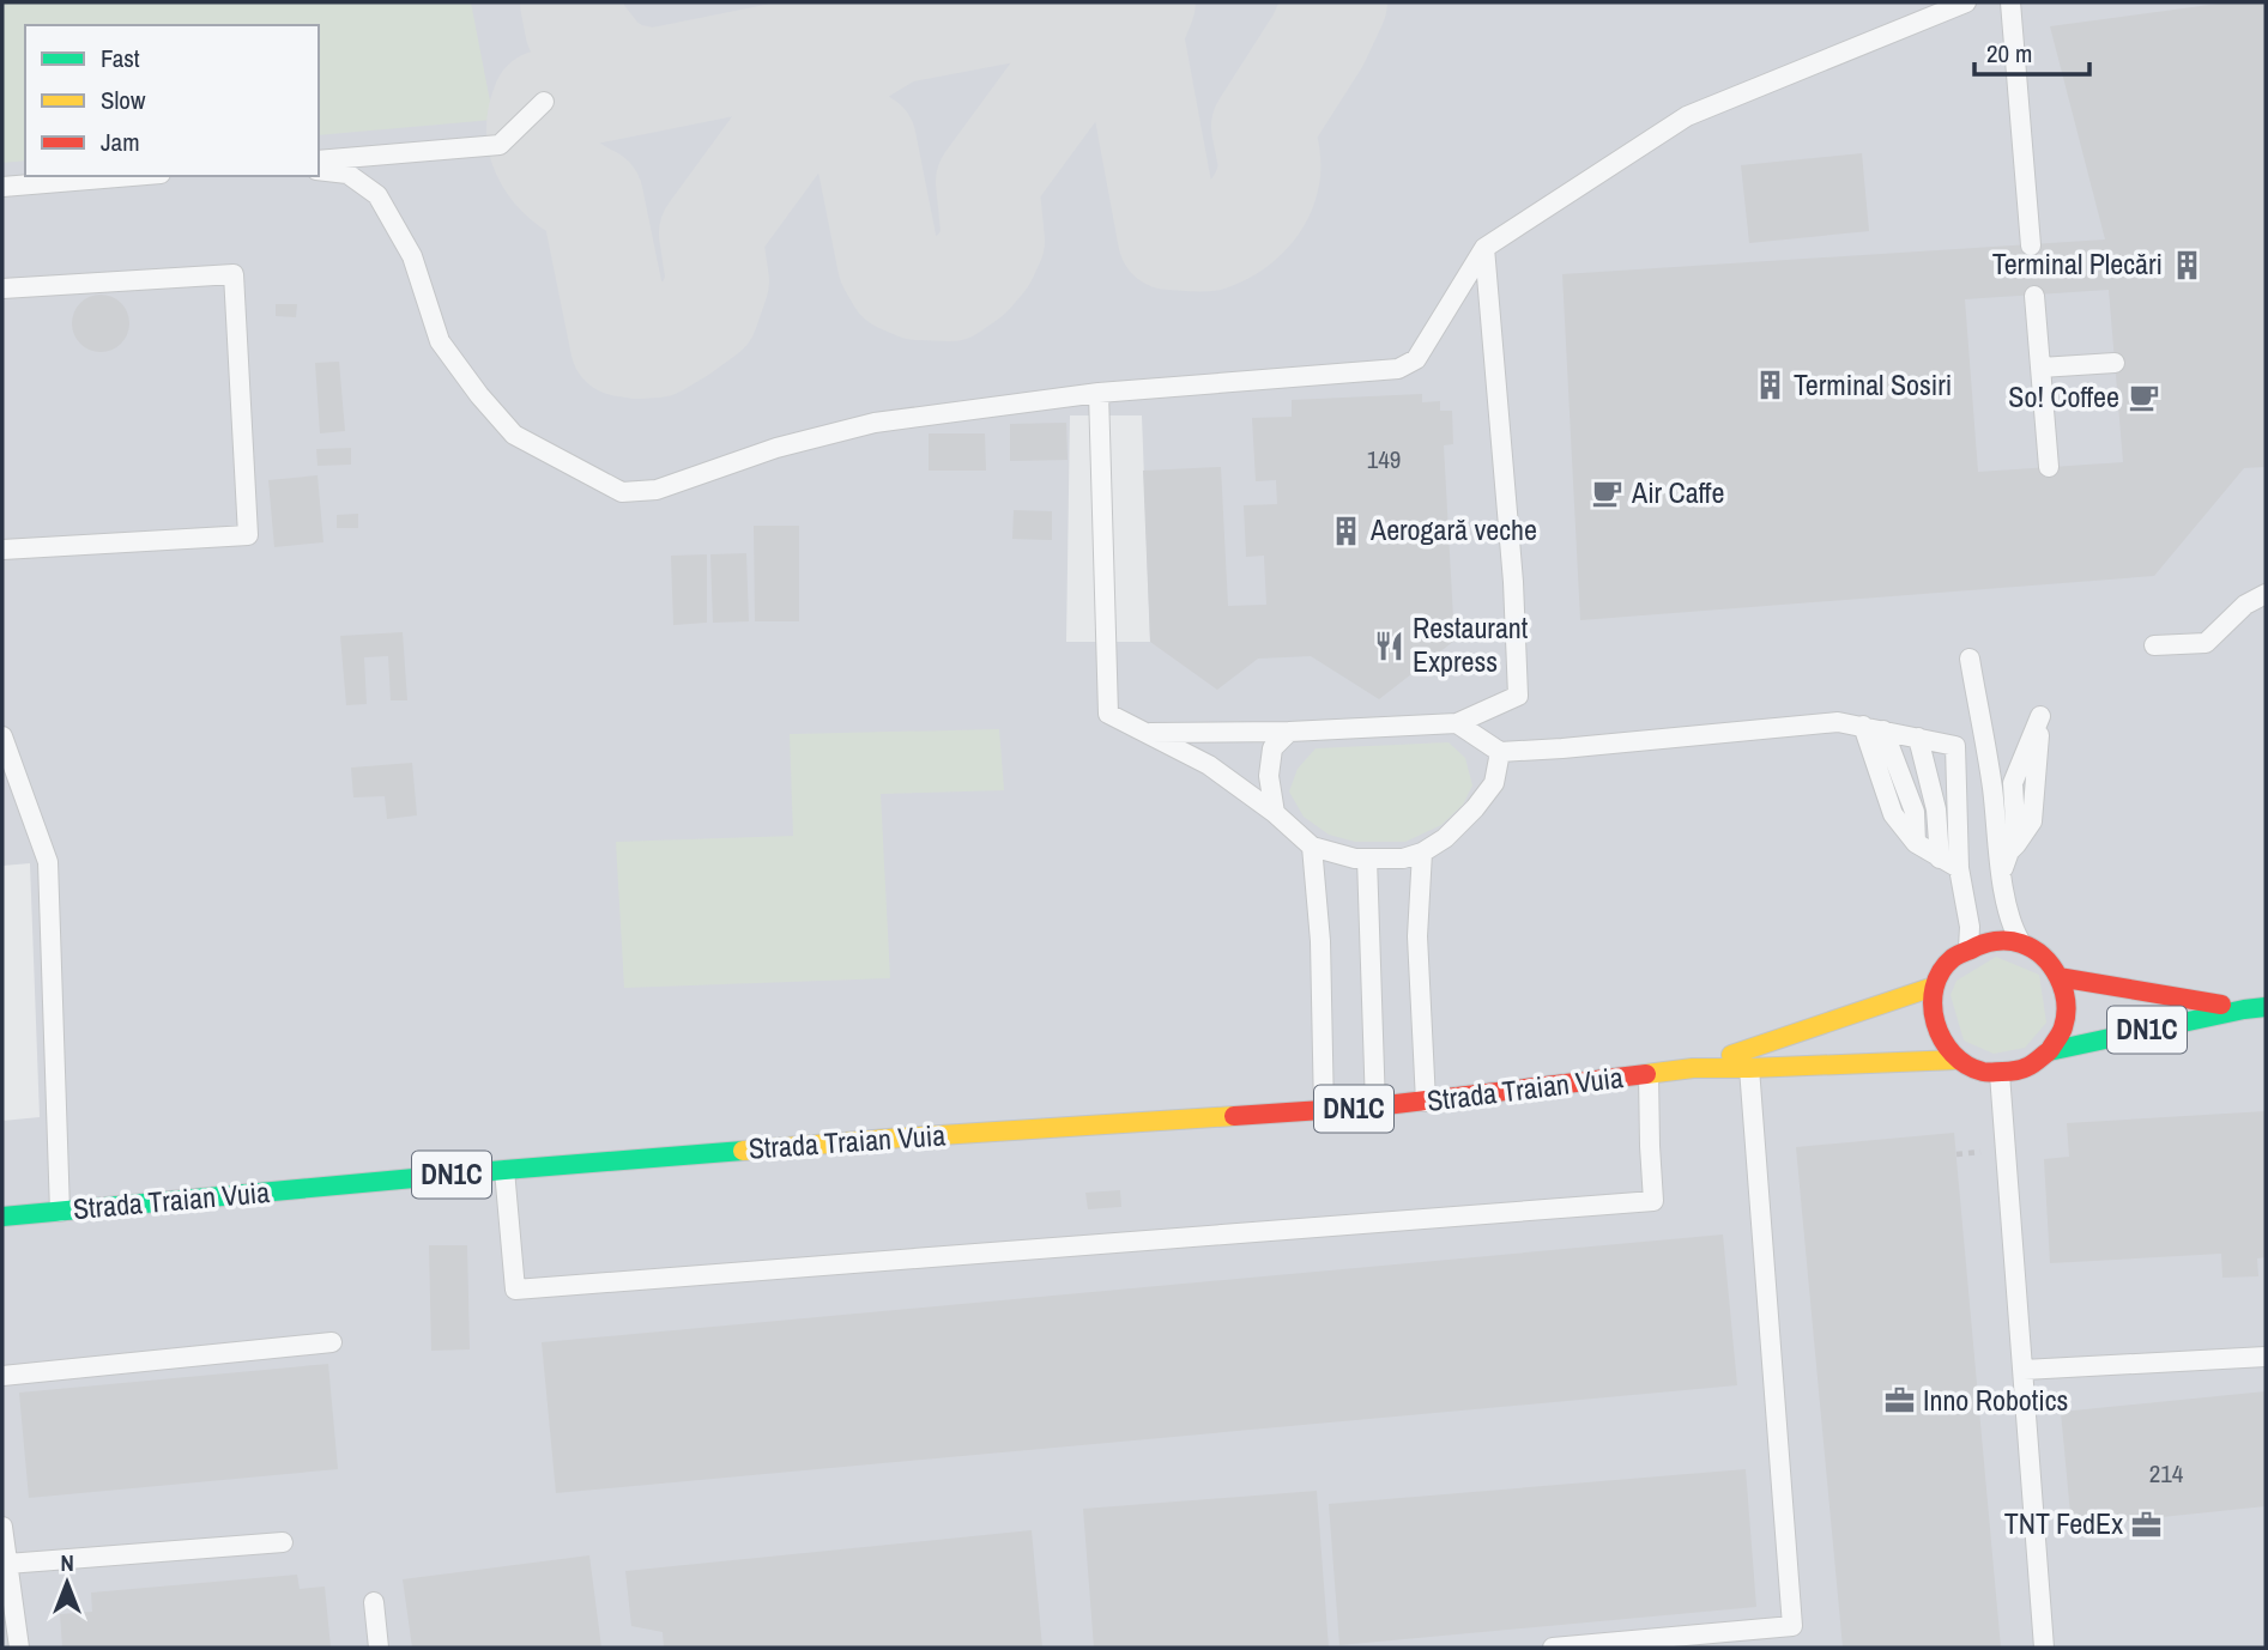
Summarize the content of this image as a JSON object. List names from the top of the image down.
{
  "streets": {
    "main road": ["DN1C", "Strada Traian Vuia"]
  },
  "crossings": [
    ["DN1C", "Strada Traian Vuia"]
  ],
  "places": {
    "building": ["Terminal Plecări", "Terminal Sosiri", "Aerogară veche"],
    "cafe": ["So! Coffee", "Air Caffe"],
    "restaurant": ["Restaurant Express"],
    "office": ["Inno Robotics", "TNT FedEx"]
  },
  "house_numbers": ["149", "214"],
  "legend": ["Fast", "Slow", "Jam"],
  "scale_bar": "20 m",
  "north": "top"
}
